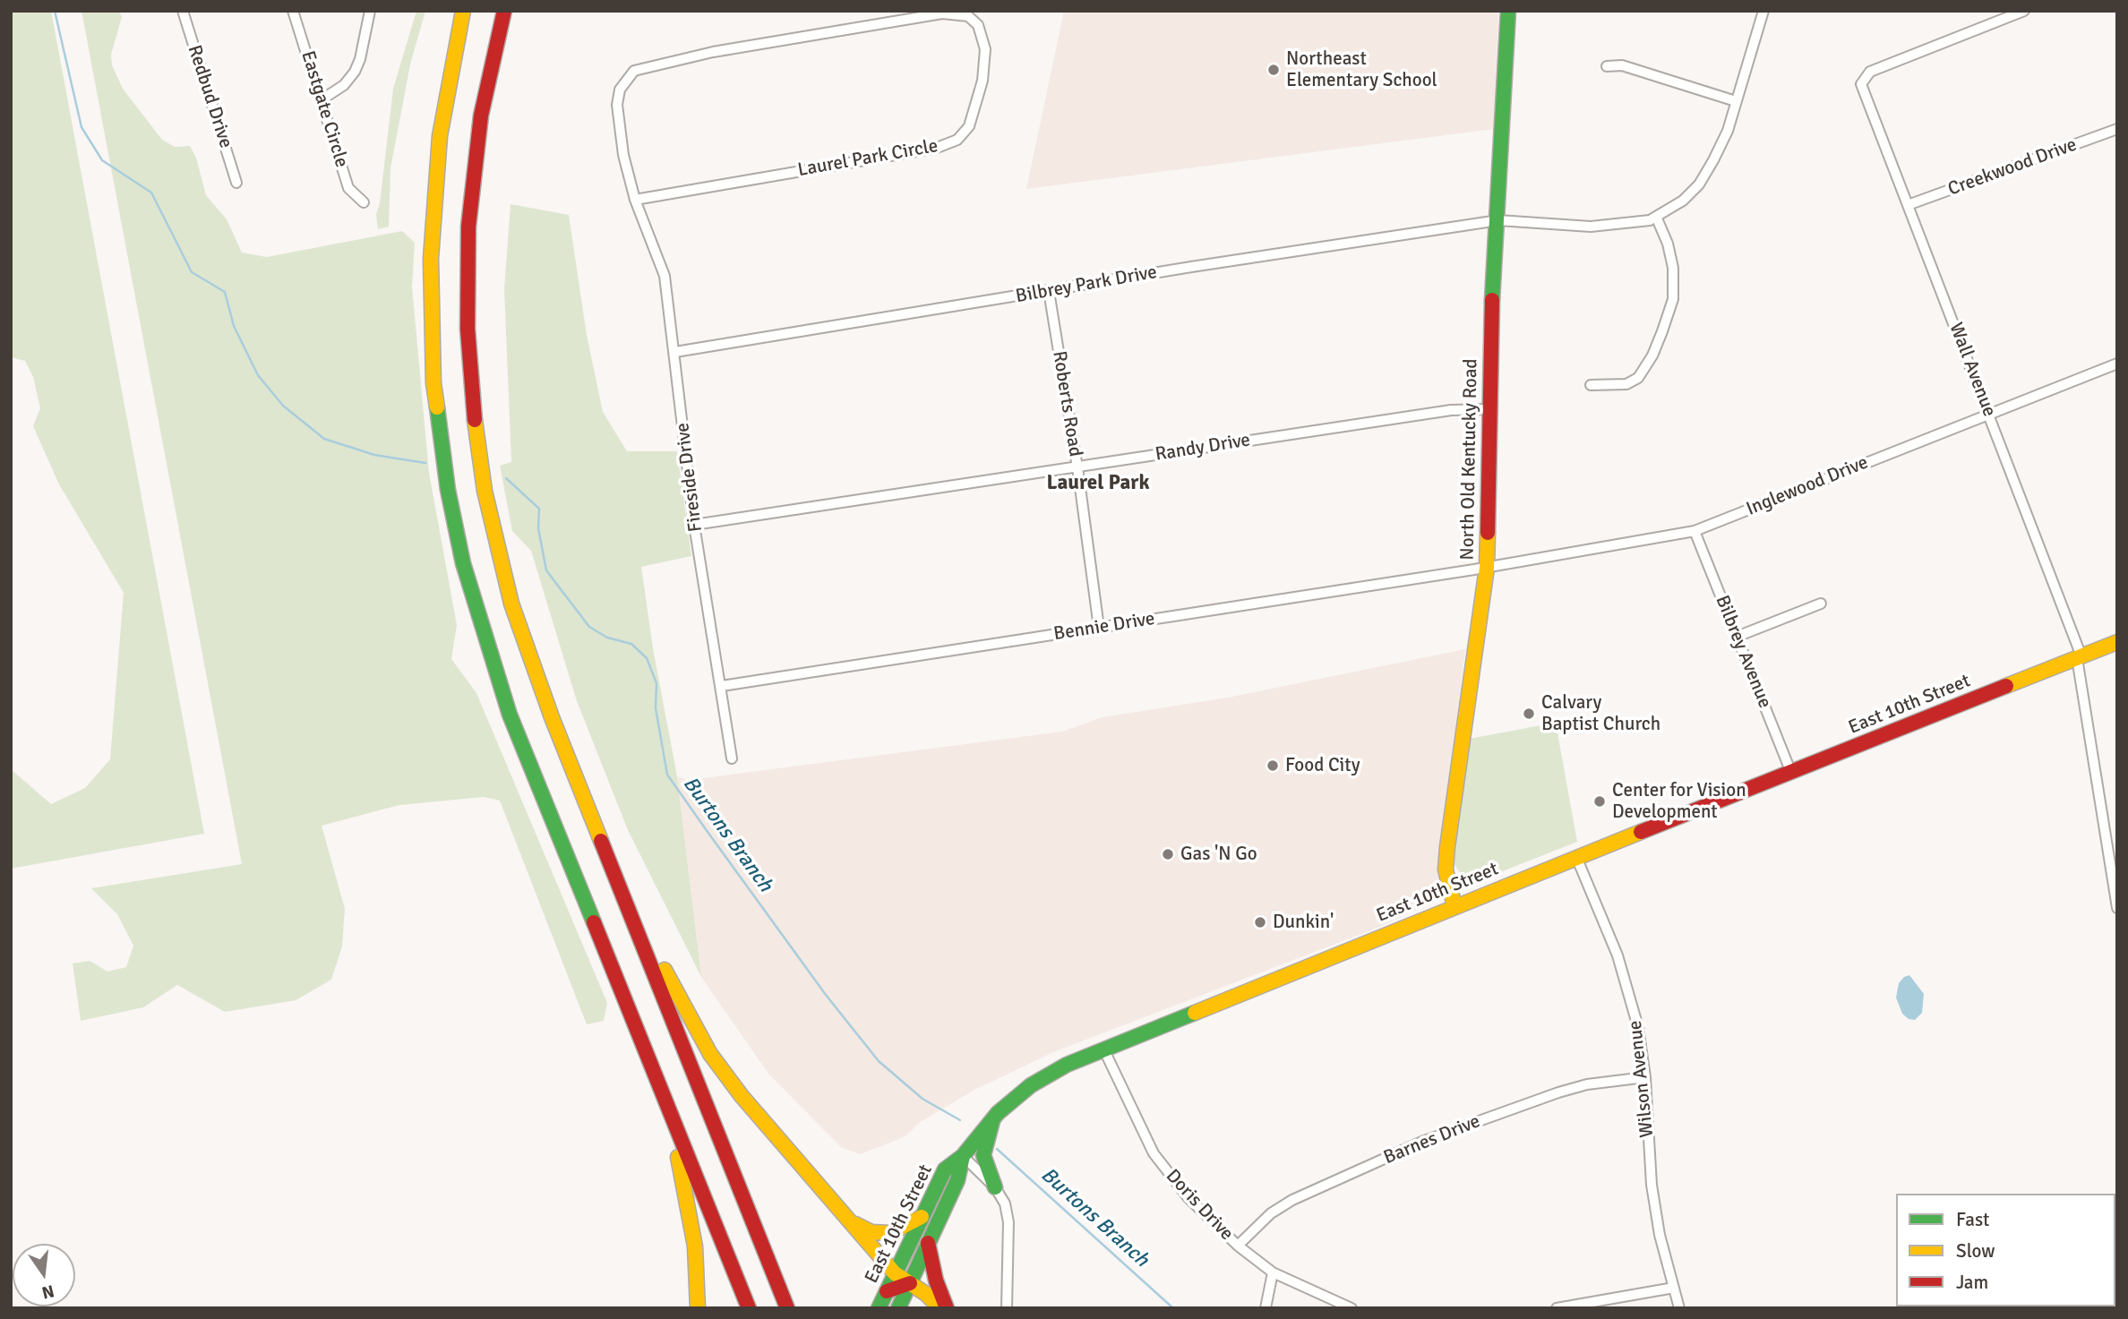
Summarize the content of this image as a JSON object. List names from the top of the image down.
{
  "streets": {
    "main road": ["North Old Kentucky Road", "East 10th Street"],
    "street": [
      "Redbud Drive",
      "Eastgate Circle",
      "Laurel Park Circle",
      "Creekwood Drive",
      "Bilbrey Park Drive",
      "Wall Avenue",
      "Roberts Road",
      "Randy Drive",
      "Fireside Drive",
      "Inglewood Drive",
      "Bennie Drive",
      "Bilbrey Avenue",
      "Wilson Avenue",
      "Barnes Drive",
      "Doris Drive"
    ]
  },
  "crossings": [
    ["Laurel Park Circle", "Fireside Drive"],
    ["Creekwood Drive", "Wall Avenue"],
    ["Bilbrey Park Drive", "Roberts Road"],
    ["Bilbrey Park Drive", "North Old Kentucky Road"],
    ["Bilbrey Park Drive", "Fireside Drive"],
    ["Wall Avenue", "Inglewood Drive"],
    ["Wall Avenue", "East 10th Street"],
    ["Roberts Road", "Randy Drive"],
    ["Roberts Road", "Bennie Drive"],
    ["Randy Drive", "North Old Kentucky Road"],
    ["Randy Drive", "Fireside Drive"],
    ["North Old Kentucky Road", "Inglewood Drive"],
    ["North Old Kentucky Road", "Bennie Drive"],
    ["North Old Kentucky Road", "East 10th Street"],
    ["Fireside Drive", "Bennie Drive"],
    ["Inglewood Drive", "Bennie Drive"],
    ["Inglewood Drive", "Bilbrey Avenue"],
    ["Bilbrey Avenue", "East 10th Street"],
    ["East 10th Street", "Wilson Avenue"],
    ["East 10th Street", "Doris Drive"],
    ["Wilson Avenue", "Barnes Drive"],
    ["Barnes Drive", "Doris Drive"]
  ],
  "districts": ["Laurel Park"],
  "water": ["Burtons Branch"],
  "places": [
    "Northeast Elementary School",
    "Calvary Baptist Church",
    "Food City",
    "Center for Vision Development",
    "Gas 'N Go",
    "Dunkin'"
  ],
  "legend": ["Fast", "Slow", "Jam"],
  "north": "bottom"
}
